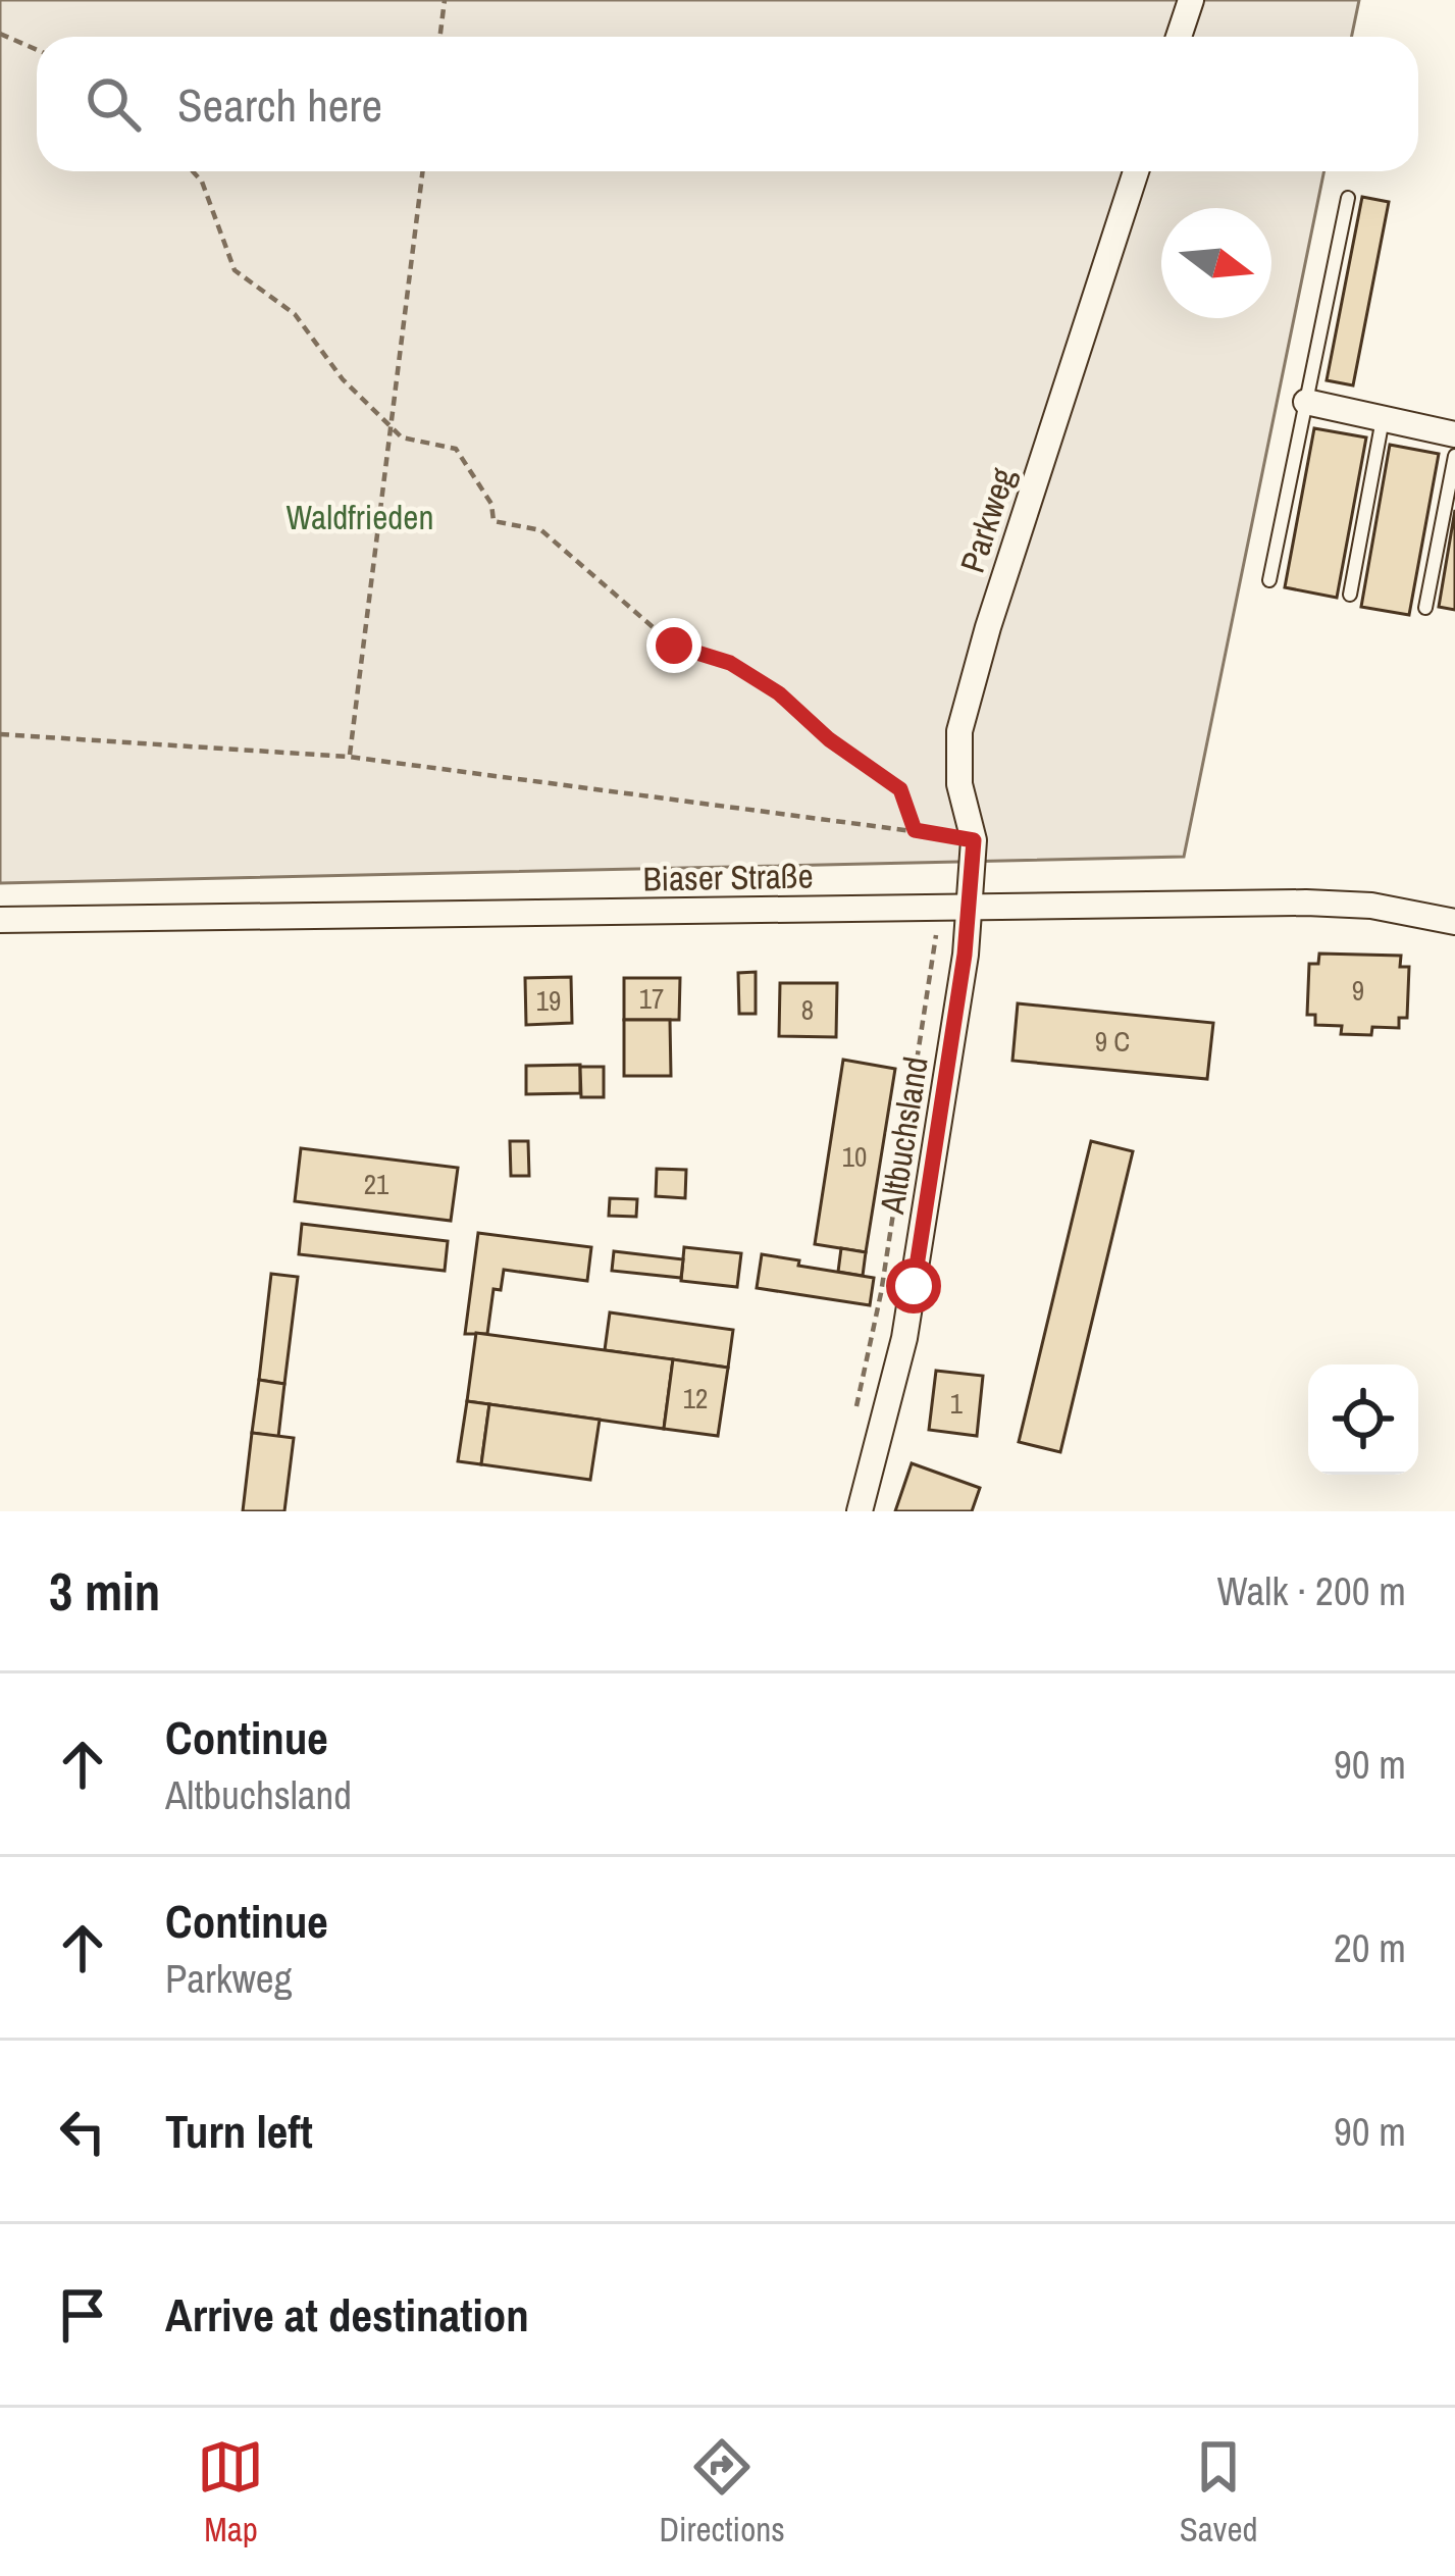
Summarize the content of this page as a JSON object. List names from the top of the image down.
{
  "streets": {
    "street": ["Parkweg", "Biaser Straße", "Altbuchsland"]
  },
  "crossings": [
    ["Parkweg", "Biaser Straße"],
    ["Parkweg", "Altbuchsland"],
    ["Biaser Straße", "Altbuchsland"]
  ],
  "parks": ["Waldfrieden"],
  "house_numbers": [
    "9",
    "17",
    "19",
    "8",
    "9 C",
    "10",
    "21",
    "12",
    "1"
  ],
  "north": "right",
  "page": {
    "search": "Search here",
    "heading": ["3 min", "Walk · 200 m"],
    "list": [
      ["Continue", "Altbuchsland", "90 m"],
      ["Continue", "Parkweg", "20 m"],
      ["Turn left", "90 m"],
      "Arrive at destination"
    ],
    "nav": ["Map", "Directions", "Saved"]
  }
}
